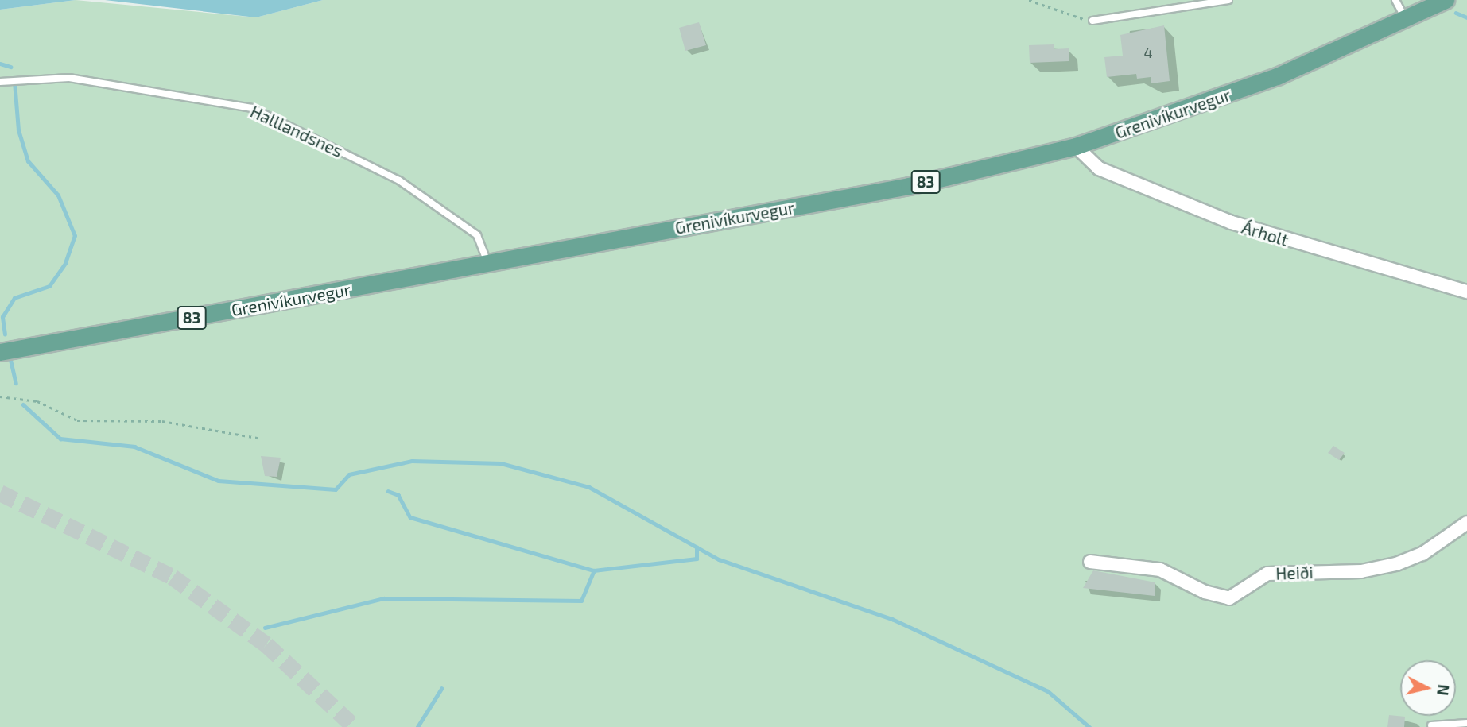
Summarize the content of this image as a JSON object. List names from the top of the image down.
{
  "streets": {
    "main road": ["Grenivíkurvegur", "83"],
    "street": ["Árholt", "Heiði"],
    "lane": ["Halllandsnes"]
  },
  "crossings": [
    ["Grenivíkurvegur", "Halllandsnes"],
    ["Grenivíkurvegur", "Árholt"]
  ],
  "house_numbers": ["4"],
  "north": "right"
}
